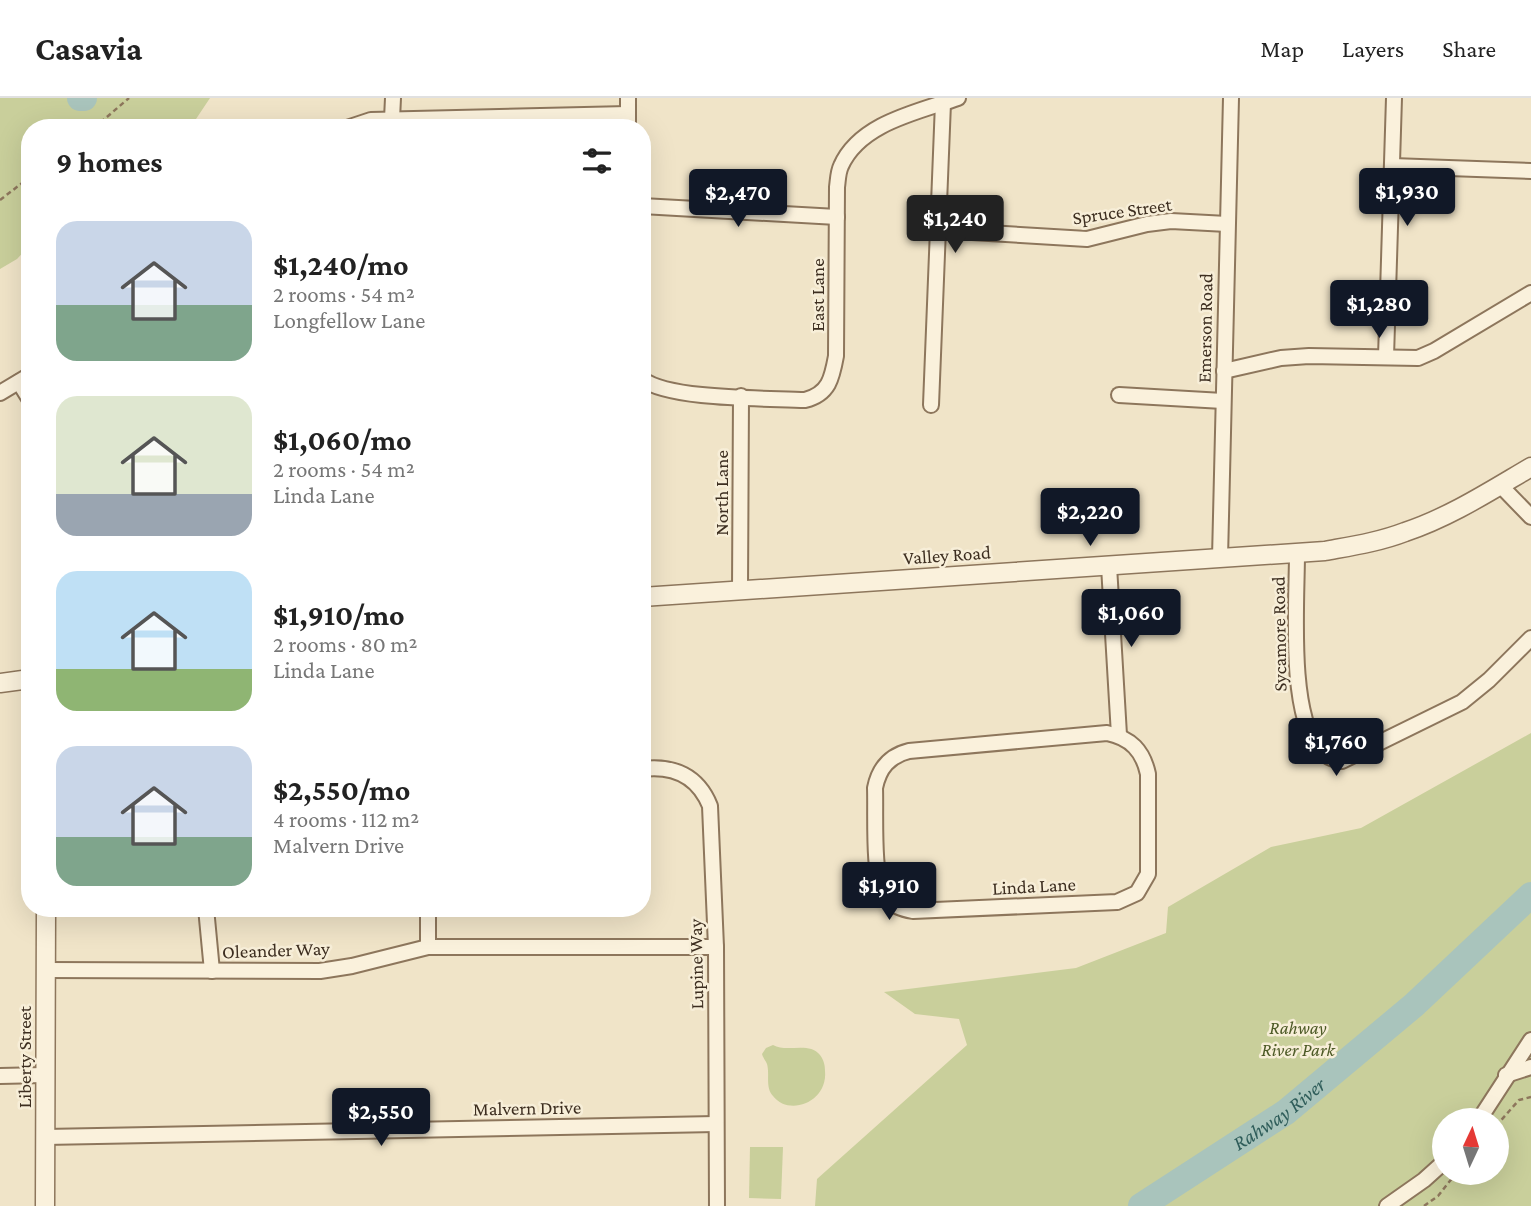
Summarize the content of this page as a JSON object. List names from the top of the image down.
{
  "streets": {
    "street": [
      "Spruce Street",
      "East Lane",
      "Emerson Road",
      "North Lane",
      "Valley Road",
      "Sycamore Road",
      "Linda Lane",
      "Oleander Way",
      "Lupine Way",
      "Liberty Street",
      "Malvern Drive"
    ]
  },
  "crossings": [
    ["Spruce Street", "Emerson Road"],
    ["East Lane", "North Lane"],
    ["Emerson Road", "Valley Road"],
    ["North Lane", "Valley Road"],
    ["Valley Road", "Sycamore Road"],
    ["Oleander Way", "Lupine Way"],
    ["Oleander Way", "Liberty Street"],
    ["Lupine Way", "Malvern Drive"],
    ["Liberty Street", "Malvern Drive"]
  ],
  "water": ["Rahway River"],
  "parks": ["Rahway River Park"],
  "north": "top",
  "page": {
    "header": "Casavia",
    "nav": ["Map", "Layers", "Share"],
    "heading": "9 homes",
    "price": [
      "$1,930",
      "$2,470",
      "$1,240",
      "$1,280",
      "$2,220",
      "$1,060",
      "$1,760",
      "$1,910",
      "$2,550"
    ],
    "list": [
      {
        "name": "$1,240/mo",
        "note": "2 rooms · 54 m² · Longfellow Lane"
      },
      {
        "name": "$1,060/mo",
        "note": "2 rooms · 54 m² · Linda Lane"
      },
      {
        "name": "$1,910/mo",
        "note": "2 rooms · 80 m² · Linda Lane"
      },
      {
        "name": "$2,550/mo",
        "note": "4 rooms · 112 m² · Malvern Drive"
      }
    ]
  }
}
